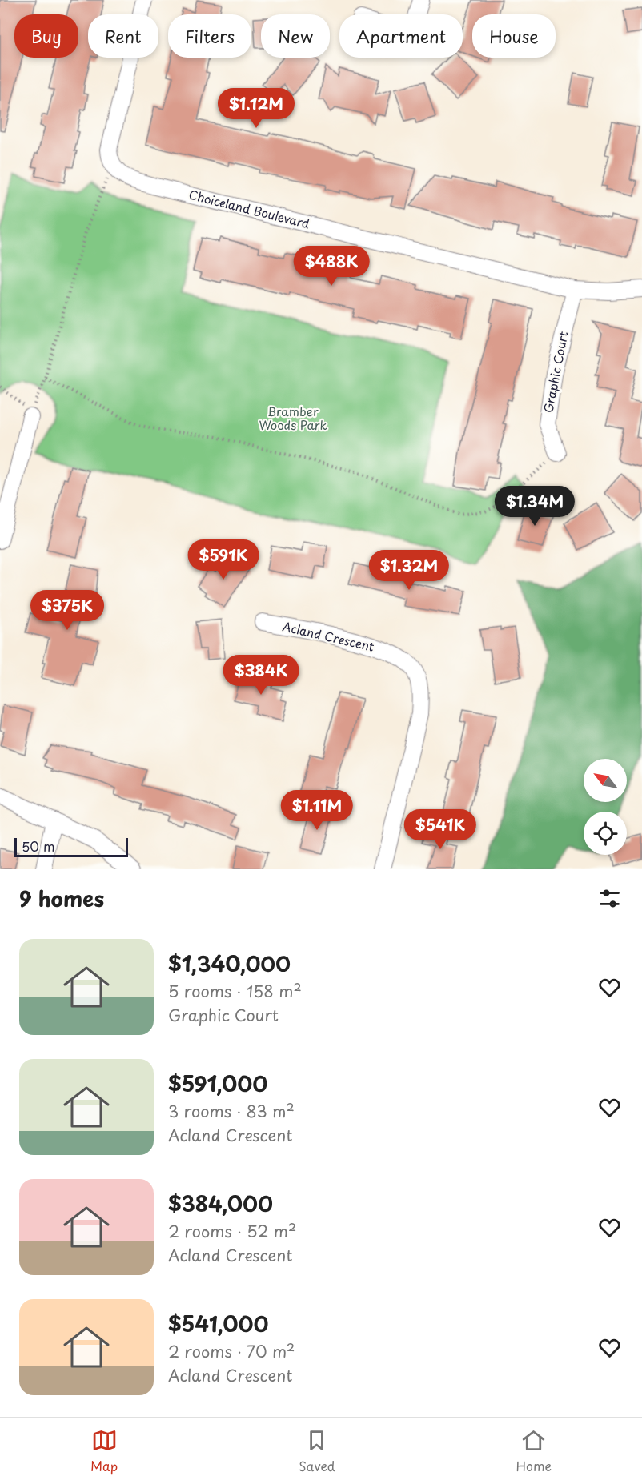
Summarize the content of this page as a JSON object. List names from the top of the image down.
{
  "streets": {
    "street": ["Choiceland Boulevard", "Graphic Court", "Acland Crescent"]
  },
  "crossings": [
    ["Choiceland Boulevard", "Graphic Court"]
  ],
  "parks": ["Bramber Woods Park"],
  "scale_bar": "50 m",
  "north": "top left",
  "page": {
    "chip": [
      "Buy",
      "Rent",
      "Filters",
      "New",
      "Apartment",
      "House"
    ],
    "price": [
      "$1.12M",
      "$488K",
      "$1.34M",
      "$591K",
      "$1.32M",
      "$375K",
      "$384K",
      "$1.11M",
      "$541K"
    ],
    "scale": "50 m",
    "heading": "9 homes",
    "list": [
      {
        "name": "$1,340,000",
        "note": "5 rooms · 158 m² · Graphic Court"
      },
      {
        "name": "$591,000",
        "note": "3 rooms · 83 m² · Acland Crescent"
      },
      {
        "name": "$384,000",
        "note": "2 rooms · 52 m² · Acland Crescent"
      },
      {
        "name": "$541,000",
        "note": "2 rooms · 70 m² · Acland Crescent"
      }
    ],
    "tabs": ["Map", "Saved", "Home"]
  }
}
